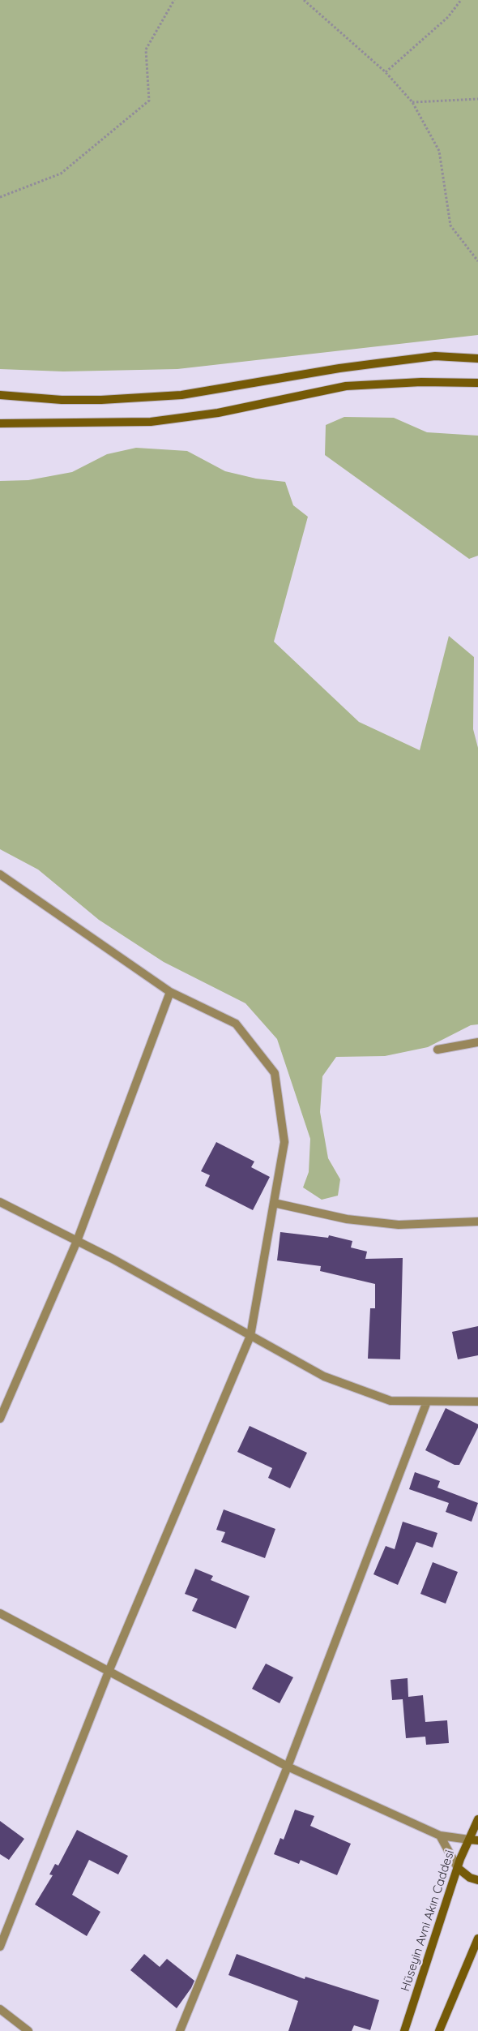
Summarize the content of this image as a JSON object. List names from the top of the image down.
{
  "streets": {
    "main road": ["Hüseyin Avni Akın Caddesi"]
  }
}
